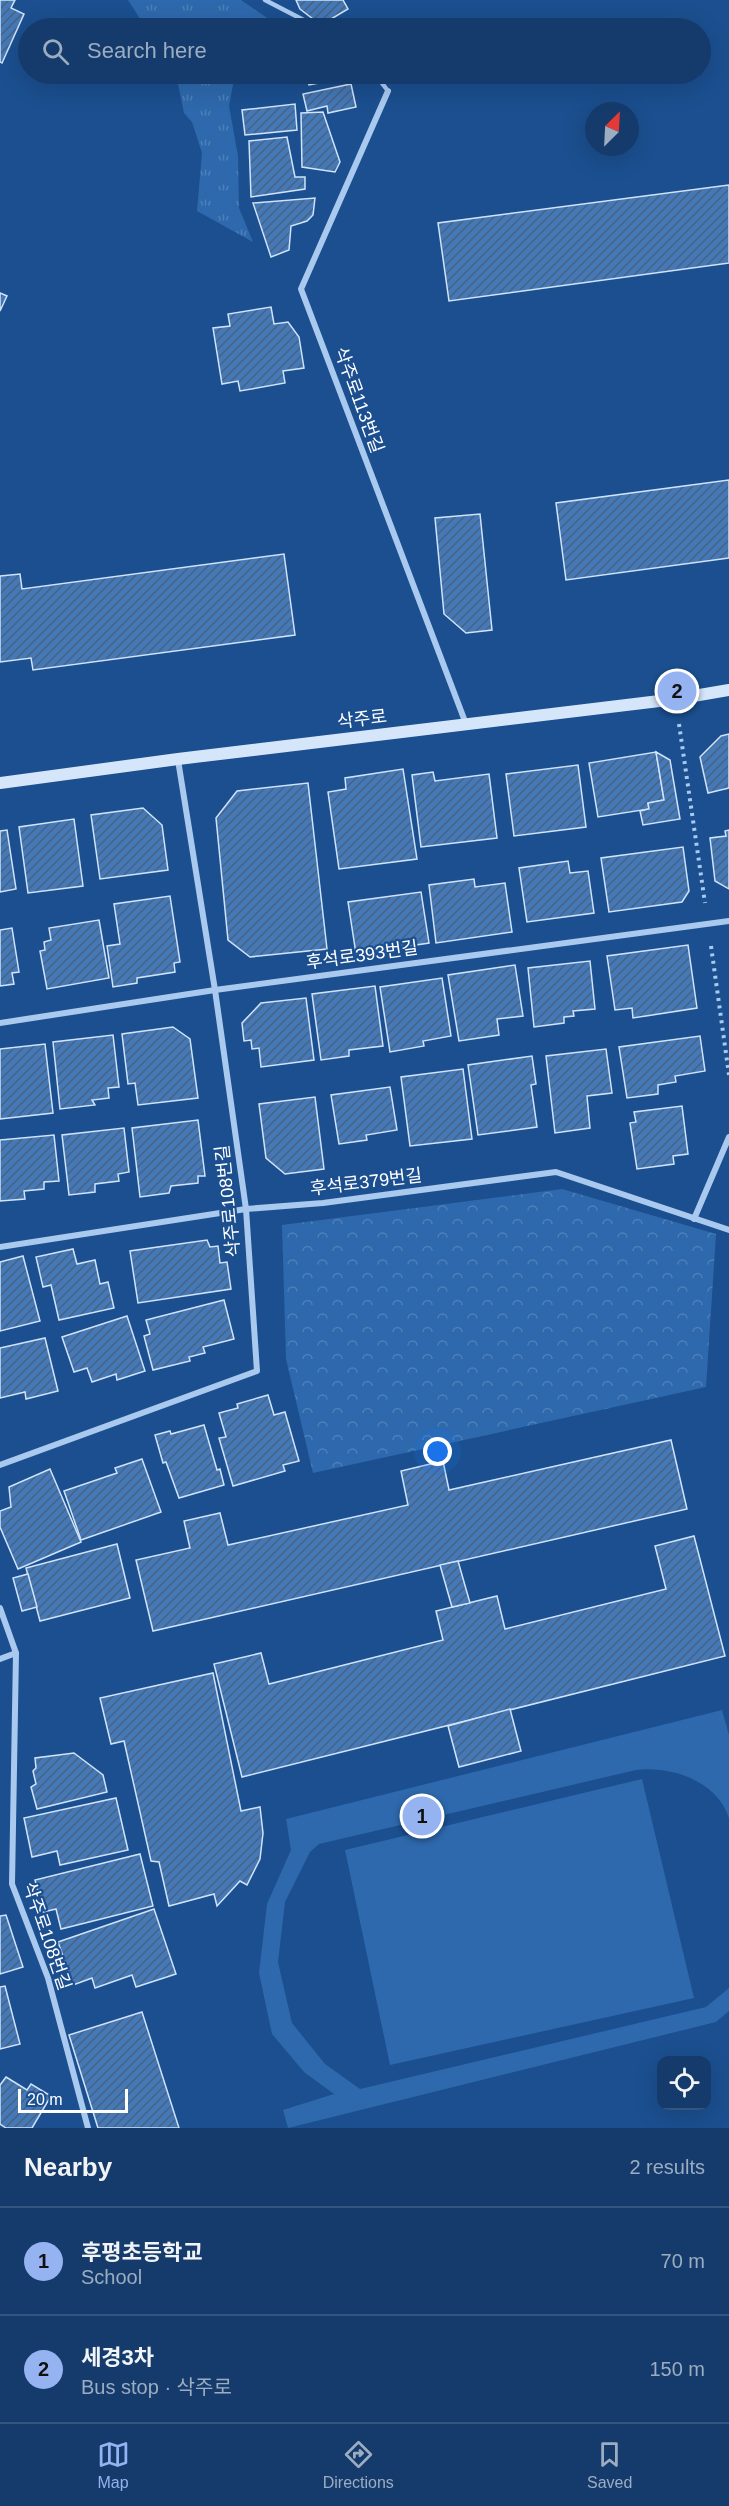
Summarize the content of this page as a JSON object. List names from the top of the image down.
{
  "streets": {
    "street": [
      "삭주로113번길",
      "삭주로",
      "후석로393번길",
      "후석로379번길",
      "삭주로108번길"
    ]
  },
  "crossings": [
    ["삭주로113번길", "삭주로"],
    ["삭주로", "삭주로108번길"],
    ["후석로393번길", "삭주로108번길"],
    ["후석로379번길", "삭주로108번길"]
  ],
  "scale_bar": "20 m",
  "north": "top right",
  "page": {
    "search": "Search here",
    "pins": ["2", "1"],
    "scale": "20 m",
    "heading": ["Nearby", "2 results"],
    "list": [
      {
        "mark": "1",
        "name": "후평초등학교",
        "note": "School",
        "value": "70 m"
      },
      {
        "mark": "2",
        "name": "세경3차",
        "note": "Bus stop · 삭주로",
        "value": "150 m"
      }
    ],
    "nav": ["Map", "Directions", "Saved"]
  }
}
